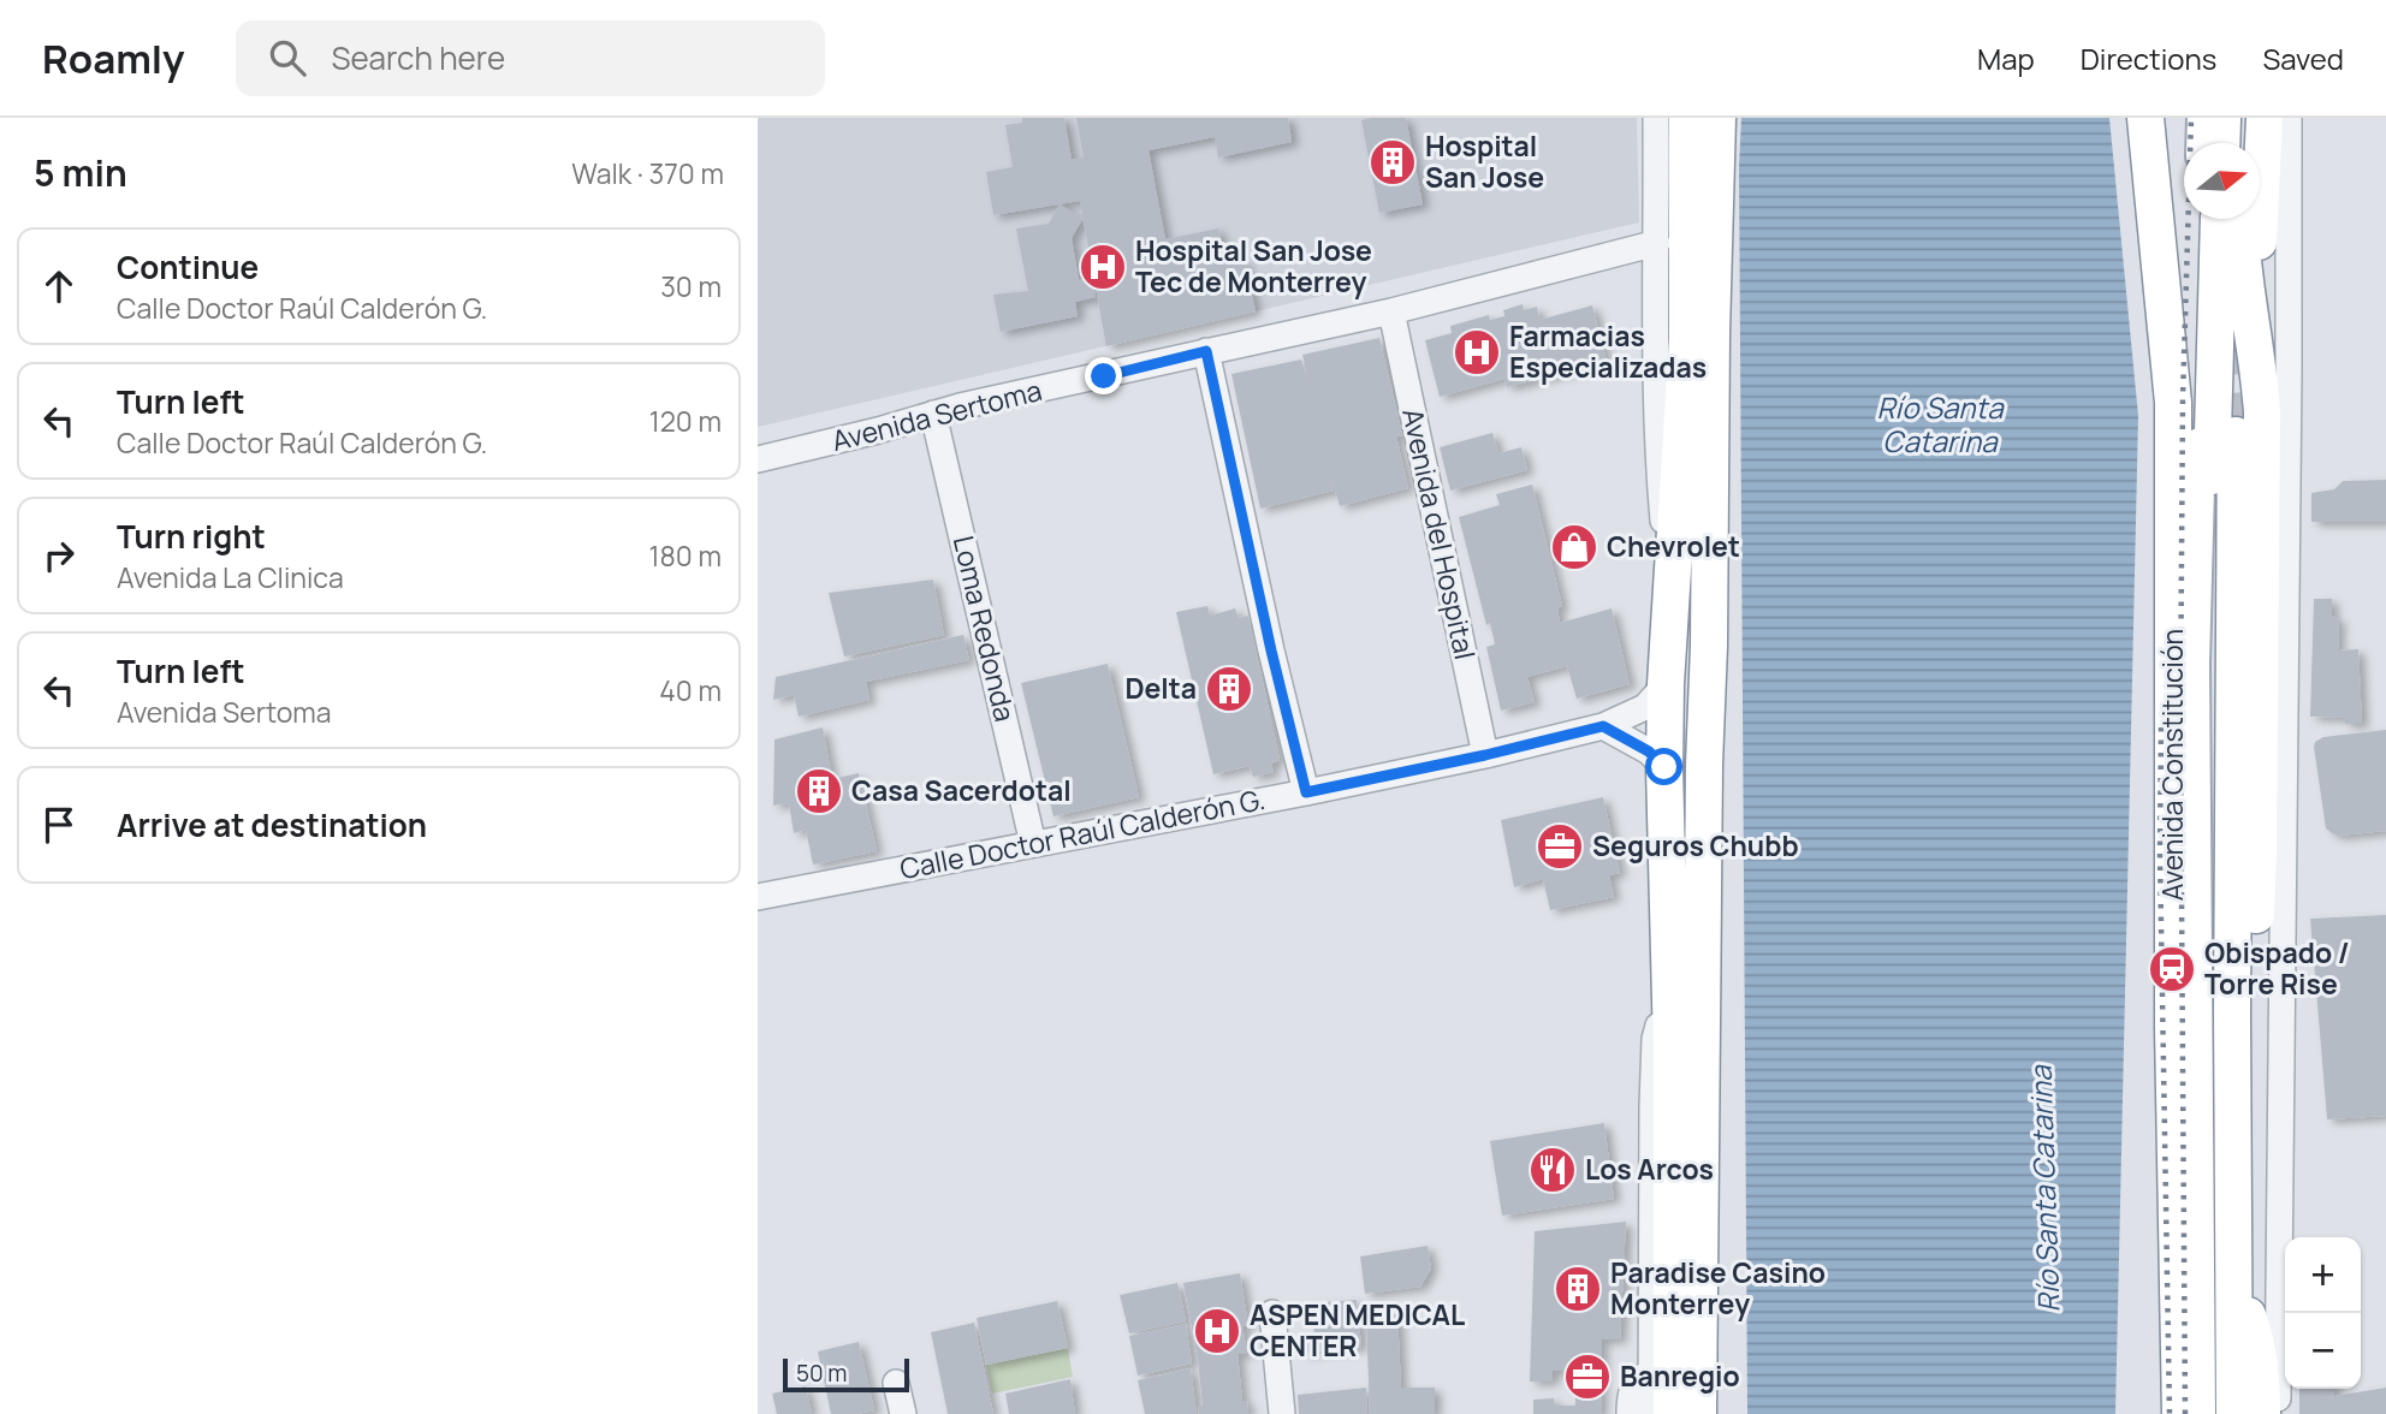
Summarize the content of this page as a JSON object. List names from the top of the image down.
{
  "streets": {
    "highway": ["Avenida Constitución"],
    "street": [
      "Avenida Sertoma",
      "Avenida del Hospital",
      "Loma Redonda",
      "Calle Doctor Raúl Calderón G."
    ]
  },
  "crossings": [
    ["Avenida Sertoma", "Avenida del Hospital"],
    ["Avenida Sertoma", "Loma Redonda"],
    ["Avenida del Hospital", "Calle Doctor Raúl Calderón G."],
    ["Loma Redonda", "Calle Doctor Raúl Calderón G."]
  ],
  "water": ["Río Santa Catarina"],
  "places": {
    "building": [
      "Hospital San Jose",
      "Delta",
      "Casa Sacerdotal",
      "Paradise Casino Monterrey"
    ],
    "hospital": ["Hospital San Jose Tec de Monterrey", "Farmacias Especializadas", "ASPEN MEDICAL CENTER"],
    "shop": ["Chevrolet"],
    "office": ["Seguros Chubb", "Banregio"],
    "station": ["Obispado / Torre Rise"],
    "restaurant": ["Los Arcos"]
  },
  "scale_bar": "50 m",
  "north": "right",
  "page": {
    "header": "Roamly",
    "search": "Search here",
    "nav": ["Map", "Directions", "Saved"],
    "heading": ["5 min", "Walk · 370 m"],
    "list": [
      ["Continue", "Calle Doctor Raúl Calderón G.", "30 m"],
      ["Turn left", "Calle Doctor Raúl Calderón G.", "120 m"],
      ["Turn right", "Avenida La Clinica", "180 m"],
      ["Turn left", "Avenida Sertoma", "40 m"],
      "Arrive at destination"
    ],
    "map_buttons": ["+", "−"],
    "scale": "50 m"
  }
}
